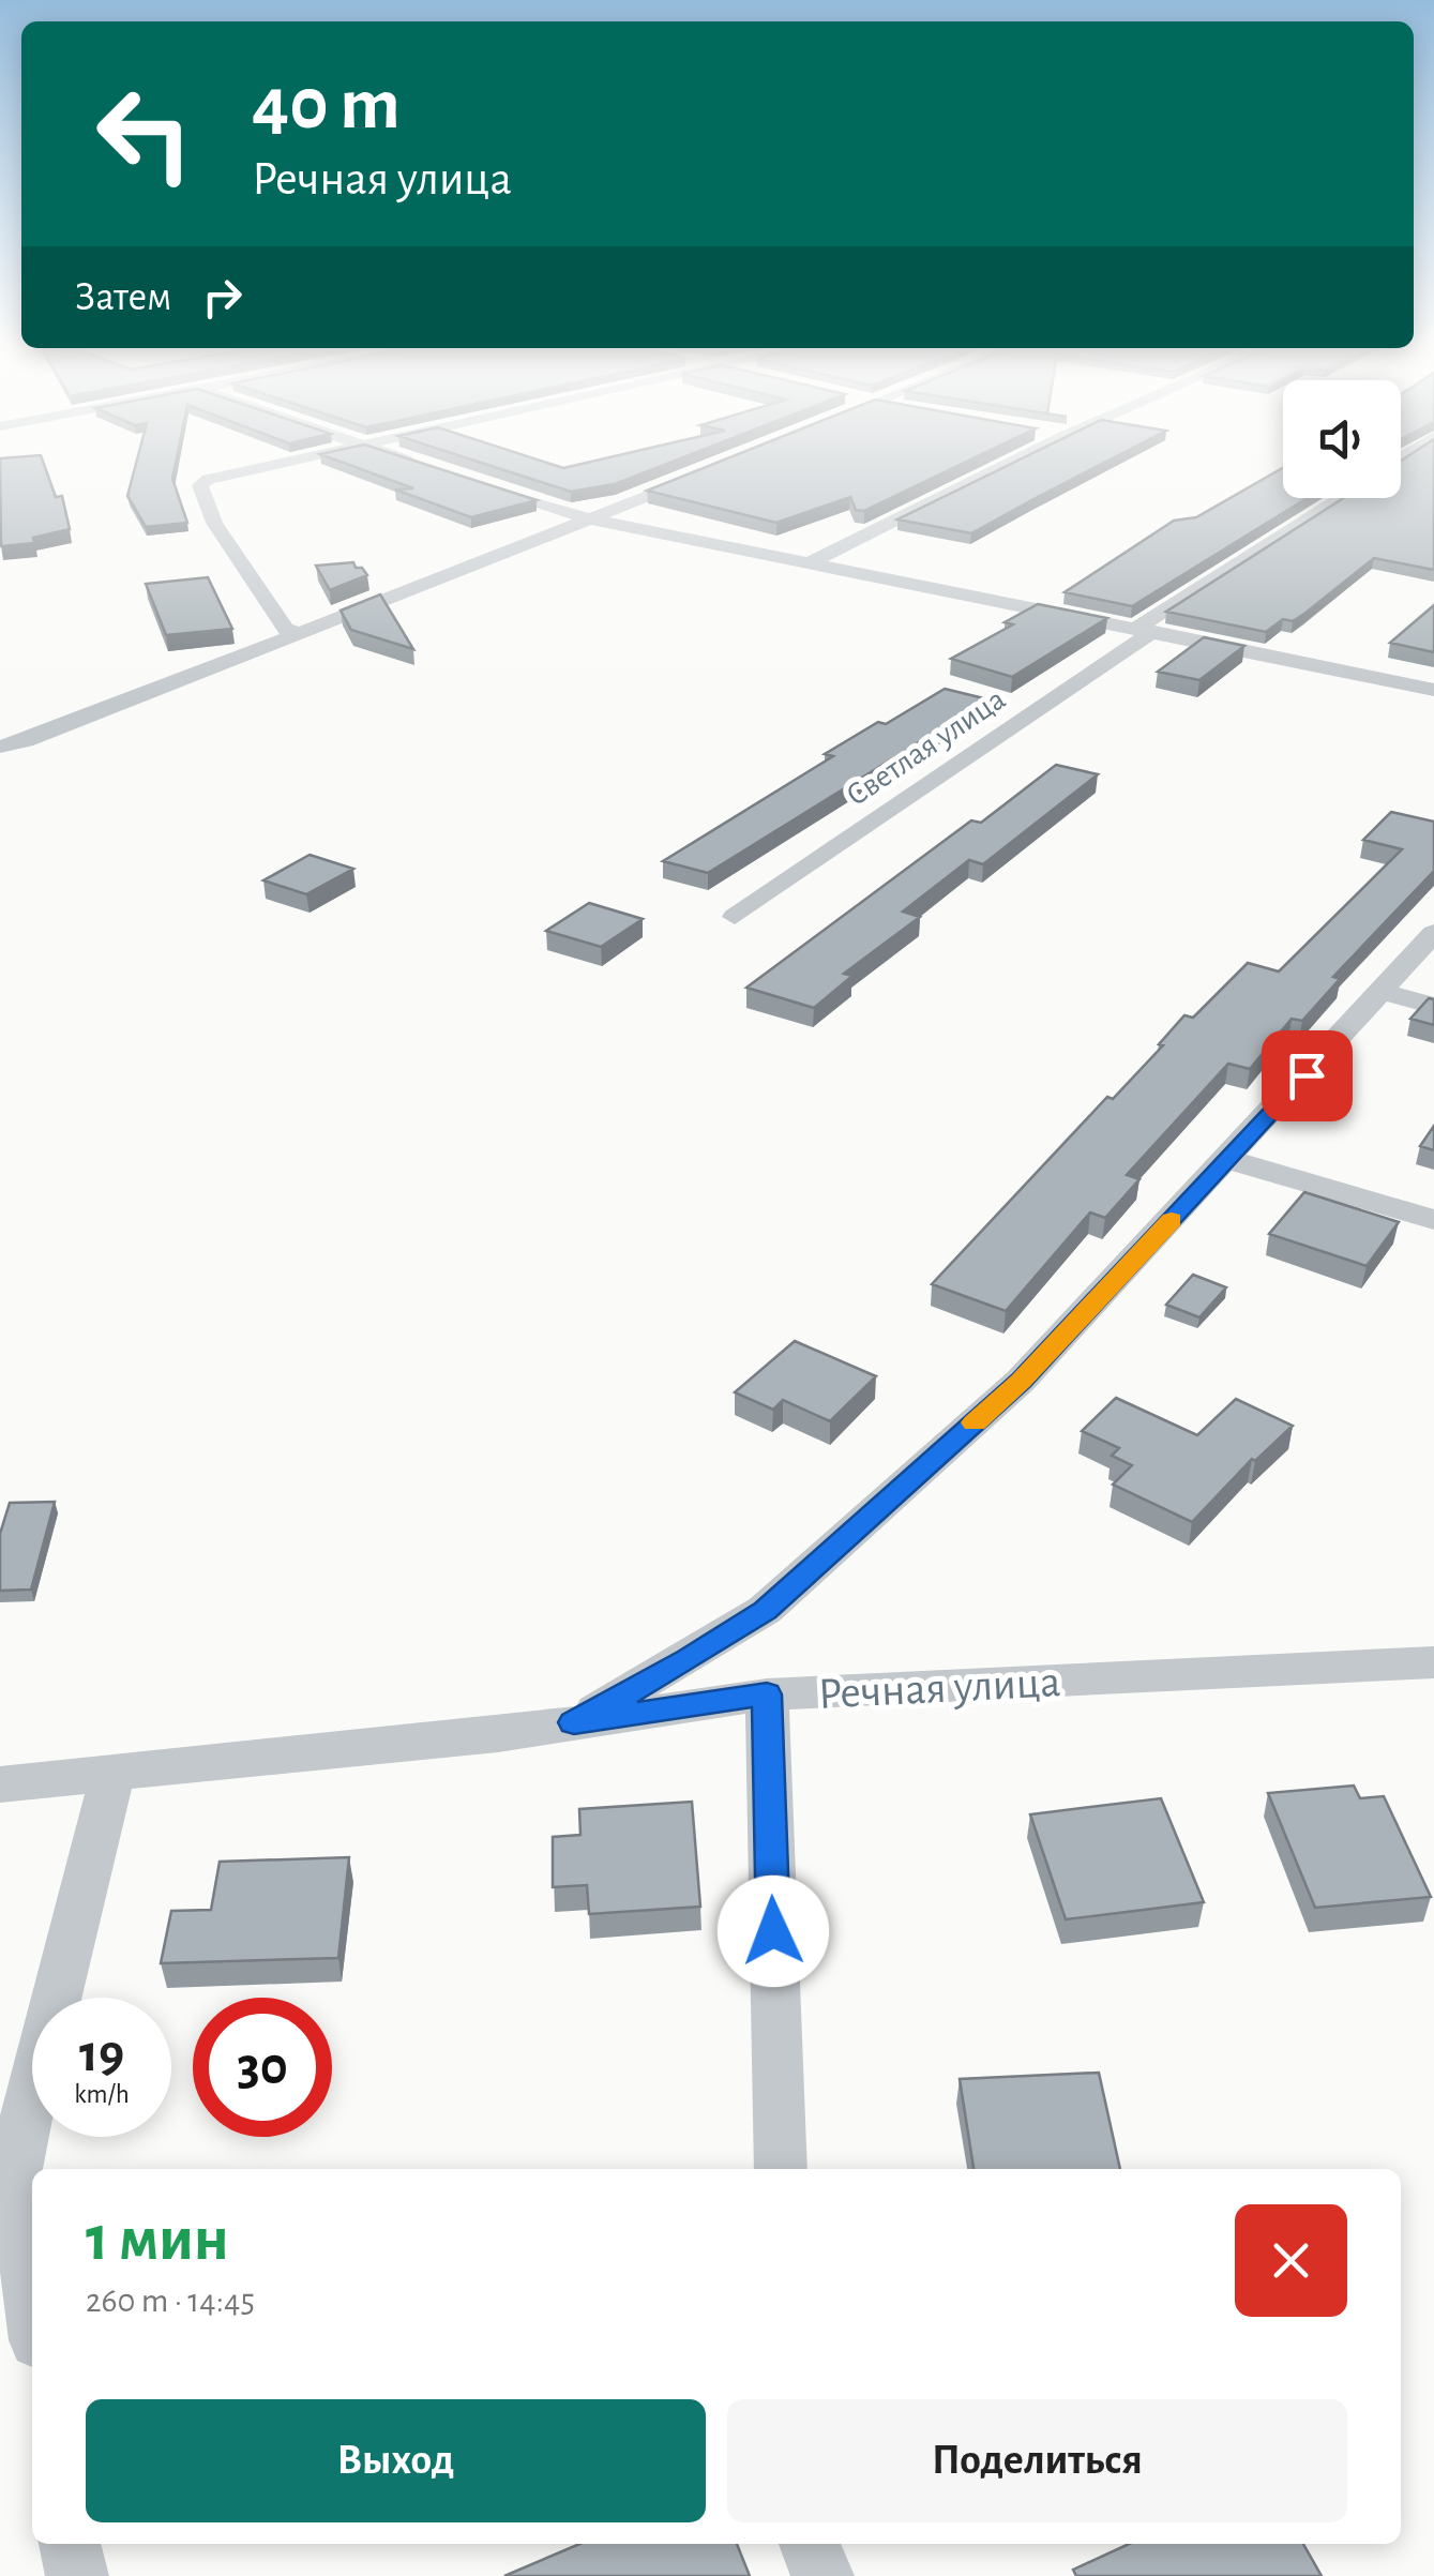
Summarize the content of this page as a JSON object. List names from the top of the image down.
{
  "streets": {
    "street": ["Светлая улица", "Речная улица"]
  },
  "page": {
    "turn": ["40 m", "Речная улица"],
    "then": "Затем",
    "speed": "19 km/h",
    "limit": "30",
    "heading": ["1 мин", "260 m · 14:45"],
    "buttons": ["Выход", "Поделиться"]
  }
}
